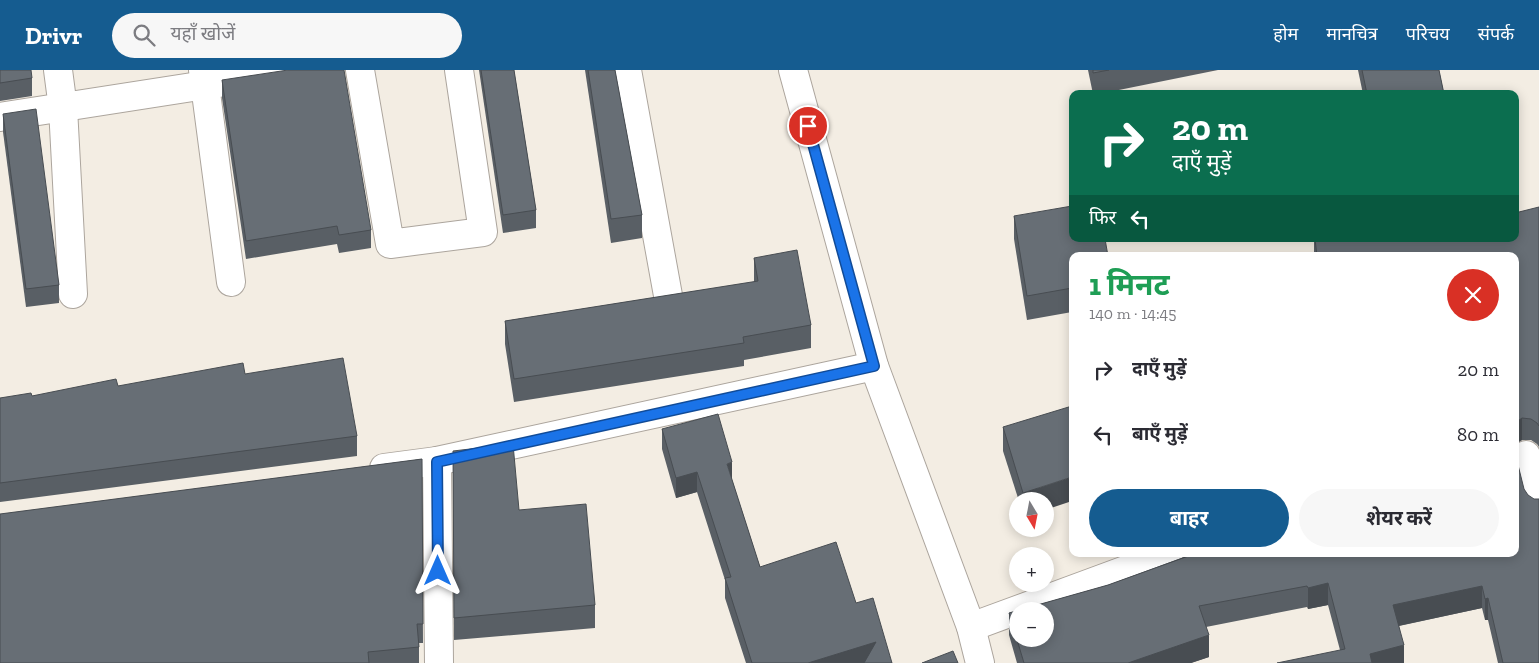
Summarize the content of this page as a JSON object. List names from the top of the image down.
{
  "north": "bottom",
  "page": {
    "header": "Drivr",
    "search": "यहाँ खोजें",
    "nav": [
      "होम",
      "मानचित्र",
      "परिचय",
      "संपर्क"
    ],
    "turn": ["20 m", "दाएँ मुड़ें"],
    "then": "फिर",
    "heading": ["1 मिनट", "140 m · 14:45"],
    "list": [
      {
        "name": "दाएँ मुड़ें",
        "value": "20 m"
      },
      {
        "name": "बाएँ मुड़ें",
        "value": "80 m"
      }
    ],
    "buttons": ["बाहर", "शेयर करें"],
    "map_buttons": ["+", "−"]
  }
}
